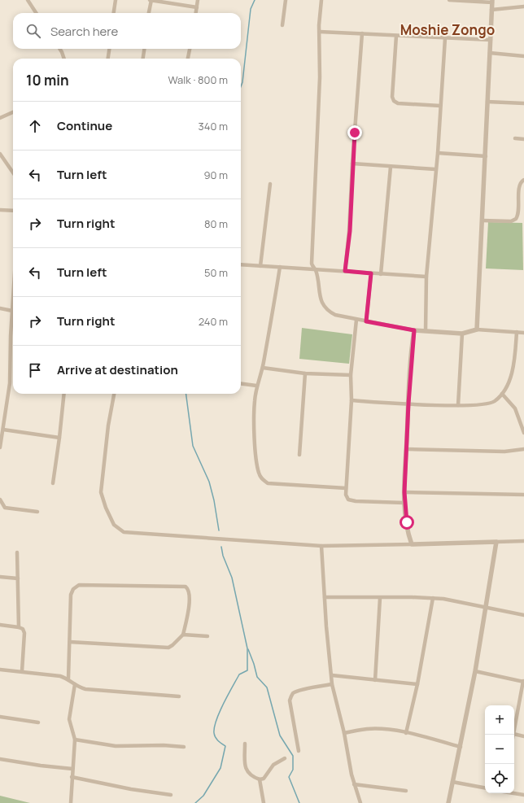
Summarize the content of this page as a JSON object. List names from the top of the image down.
{
  "districts": ["Moshie Zongo"],
  "page": {
    "search": "Search here",
    "heading": ["10 min", "Walk · 800 m"],
    "list": [
      ["Continue", "340 m"],
      ["Turn left", "90 m"],
      ["Turn right", "80 m"],
      ["Turn left", "50 m"],
      ["Turn right", "240 m"],
      "Arrive at destination"
    ],
    "map_buttons": ["+", "−"]
  }
}
